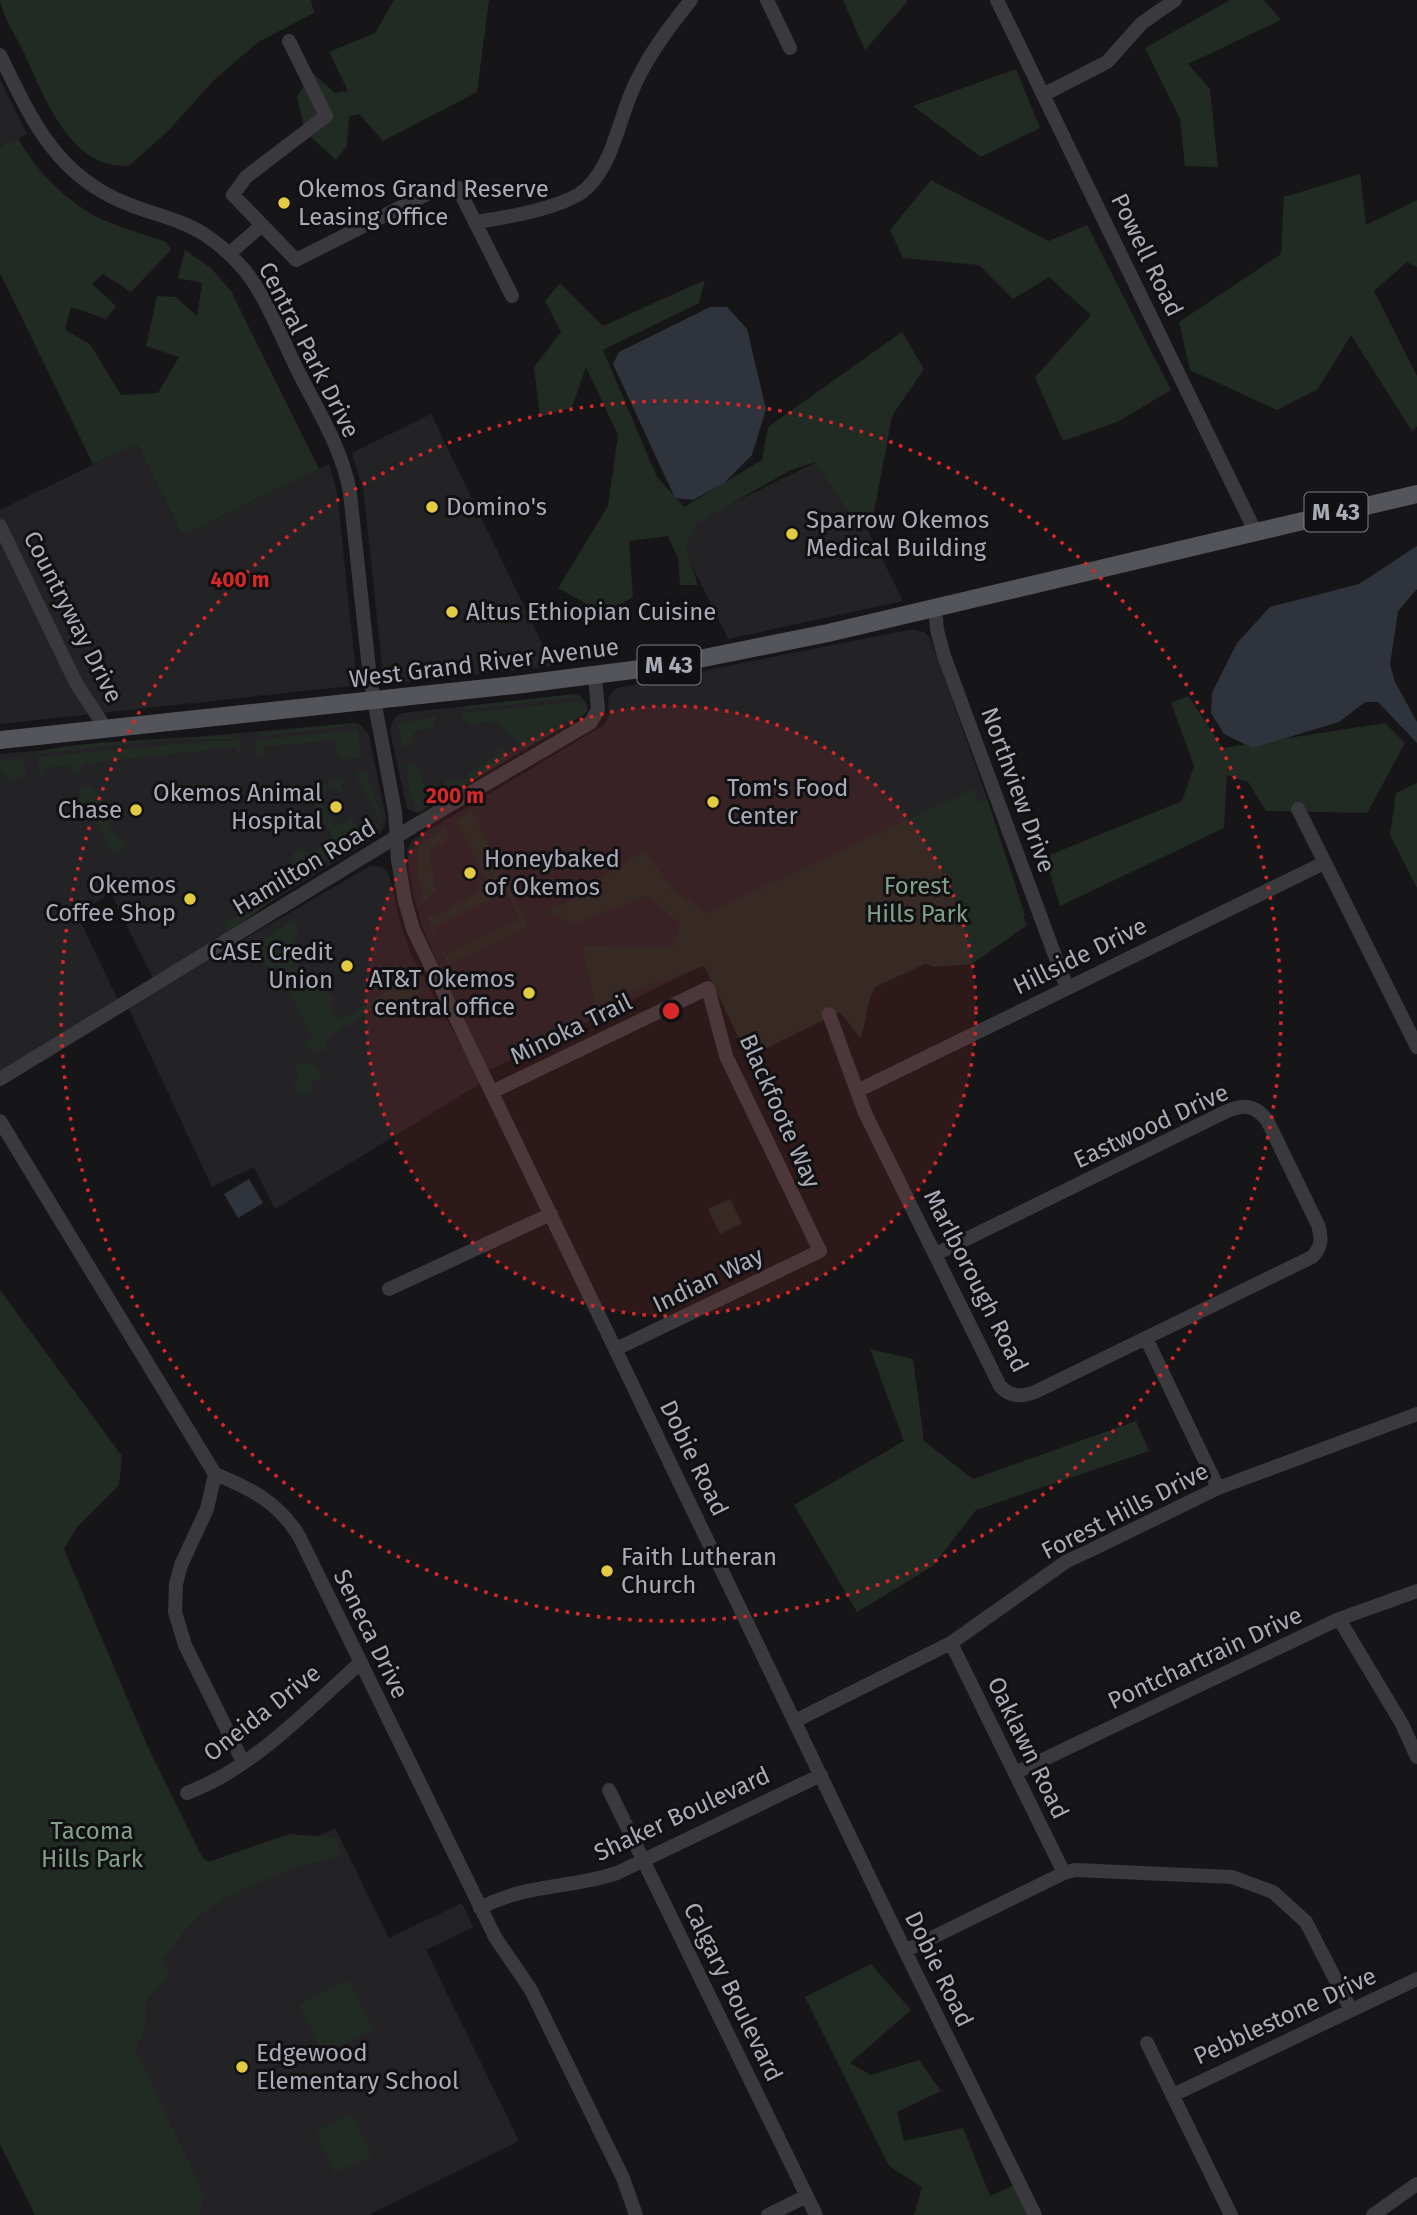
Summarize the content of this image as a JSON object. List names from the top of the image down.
{
  "streets": {
    "main road": ["M 43", "West Grand River Avenue"],
    "street": [
      "Powell Road",
      "Central Park Drive",
      "Countryway Drive",
      "Northview Drive",
      "Hamilton Road",
      "Hillside Drive",
      "Minoka Trail",
      "Blackfoote Way",
      "Eastwood Drive",
      "Indian Way",
      "Marlborough Road",
      "Dobie Road",
      "Forest Hills Drive",
      "Seneca Drive",
      "Pontchartrain Drive",
      "Oneida Drive",
      "Oaklawn Road",
      "Shaker Boulevard",
      "Calgary Boulevard",
      "Pebblestone Drive"
    ]
  },
  "crossings": [
    ["Powell Road", "West Grand River Avenue"],
    ["Central Park Drive", "West Grand River Avenue"],
    ["Central Park Drive", "Dobie Road"],
    ["Countryway Drive", "West Grand River Avenue"],
    ["West Grand River Avenue", "Northview Drive"],
    ["West Grand River Avenue", "Hamilton Road"],
    ["West Grand River Avenue", "Dobie Road"],
    ["Northview Drive", "Hillside Drive"],
    ["Hamilton Road", "Dobie Road"],
    ["Hillside Drive", "Marlborough Road"],
    ["Minoka Trail", "Blackfoote Way"],
    ["Minoka Trail", "Dobie Road"],
    ["Blackfoote Way", "Indian Way"],
    ["Eastwood Drive", "Marlborough Road"],
    ["Indian Way", "Dobie Road"],
    ["Dobie Road", "Forest Hills Drive"],
    ["Dobie Road", "Shaker Boulevard"],
    ["Forest Hills Drive", "Oaklawn Road"],
    ["Seneca Drive", "Oneida Drive"],
    ["Seneca Drive", "Shaker Boulevard"],
    ["Pontchartrain Drive", "Oaklawn Road"],
    ["Shaker Boulevard", "Calgary Boulevard"]
  ],
  "parks": ["Forest Hills Park", "Tacoma Hills Park"],
  "places": [
    "Okemos Grand Reserve Leasing Office",
    "Domino's",
    "Sparrow Okemos Medical Building",
    "Altus Ethiopian Cuisine",
    "Tom's Food Center",
    "Okemos Animal Hospital",
    "Chase",
    "Honeybaked of Okemos",
    "Okemos Coffee Shop",
    "CASE Credit Union",
    "AT&T Okemos central office",
    "Faith Lutheran Church",
    "Edgewood Elementary School"
  ],
  "rings": ["400 m", "200 m"]
}
